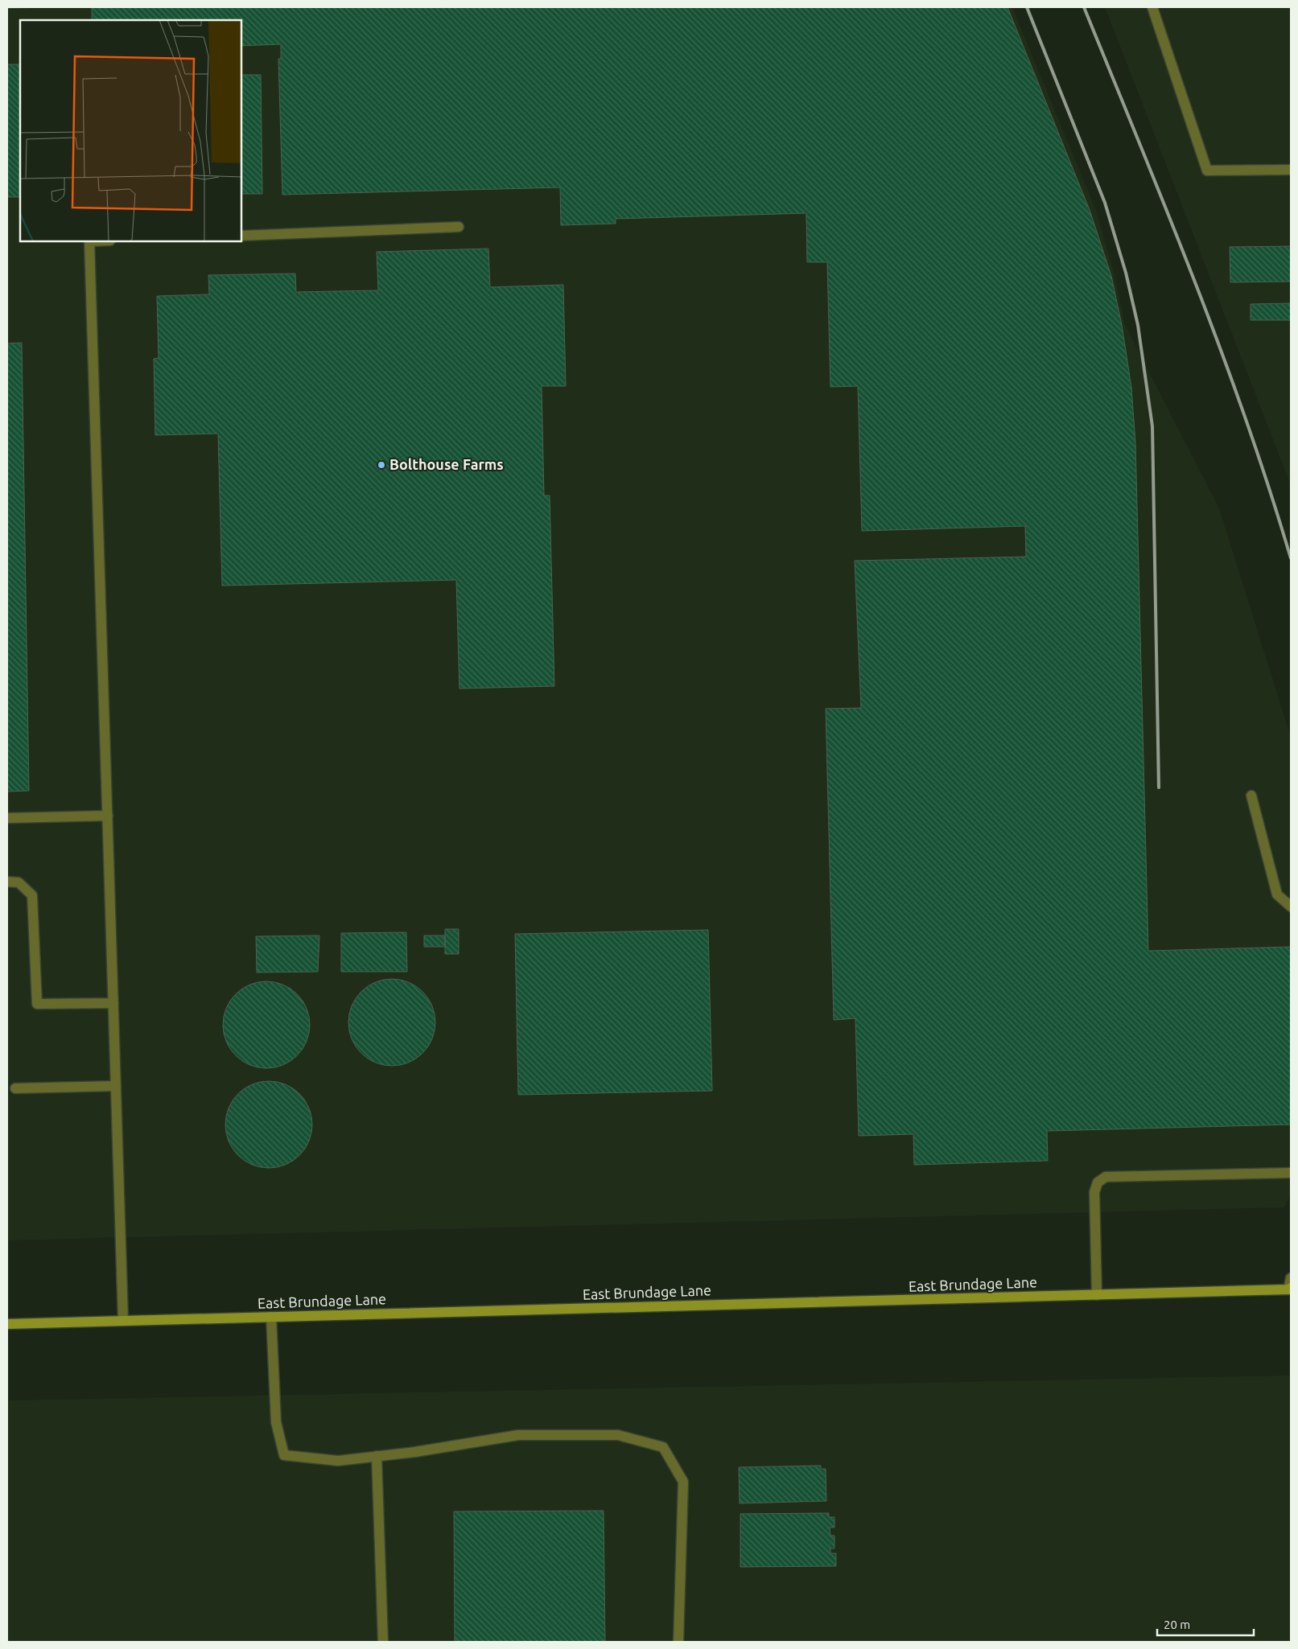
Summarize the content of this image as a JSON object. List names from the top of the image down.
{
  "streets": {
    "main road": ["East Brundage Lane"]
  },
  "places": ["Bolthouse Farms"],
  "scale_bar": "20 m"
}
